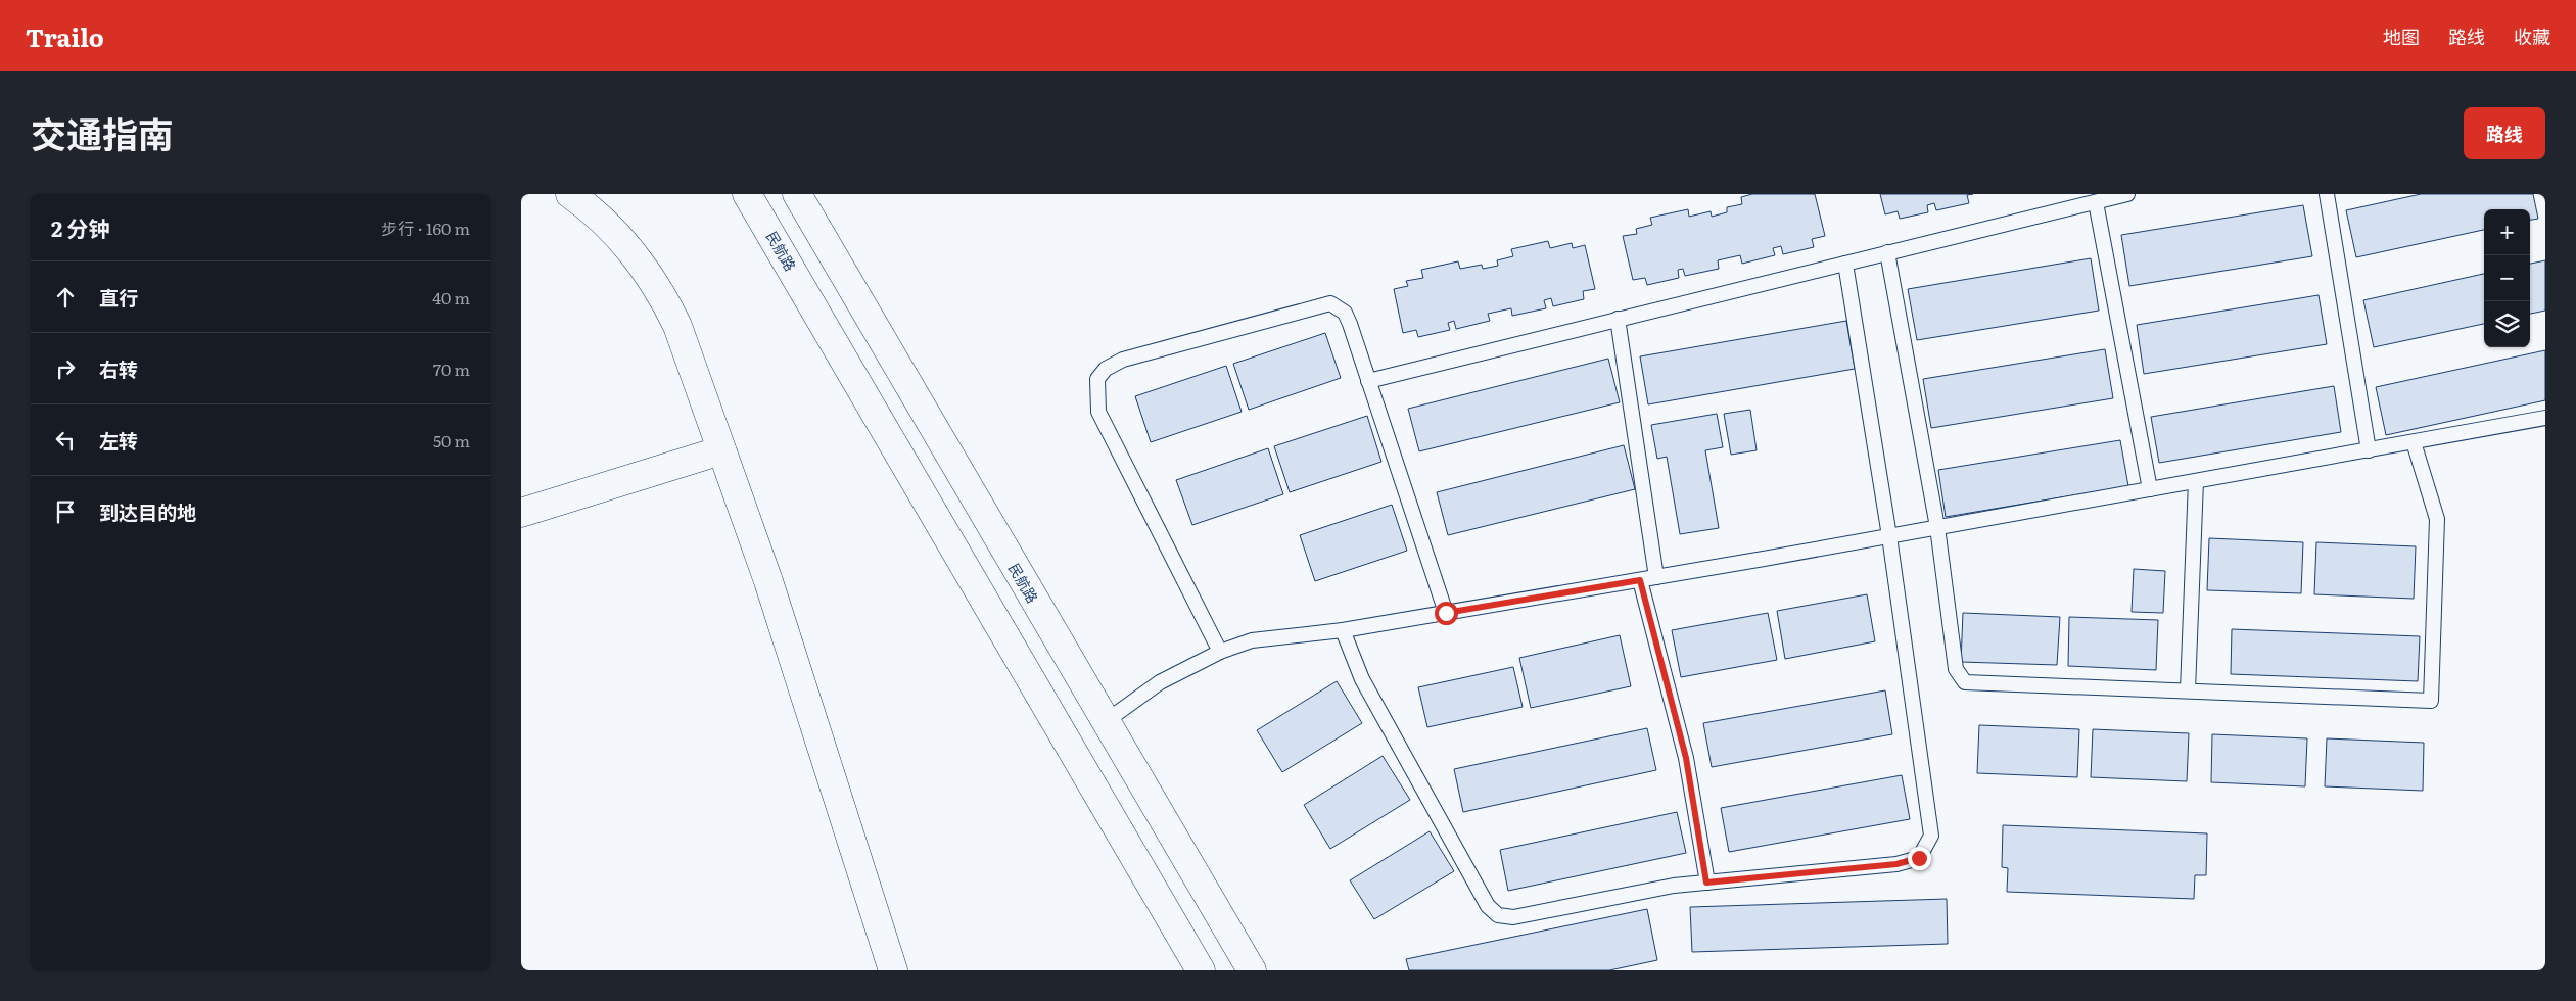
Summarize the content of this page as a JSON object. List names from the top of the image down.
{
  "streets": {
    "main road": ["民航路"]
  },
  "page": {
    "header": "Trailo",
    "nav": ["地图", "路线", "收藏"],
    "title": "交通指南",
    "buttons": "路线",
    "heading": ["2 分钟", "步行 · 160 m"],
    "map_buttons": ["+", "−"],
    "list": [
      ["直行", "40 m"],
      ["右转", "70 m"],
      ["左转", "50 m"],
      "到达目的地"
    ]
  }
}
